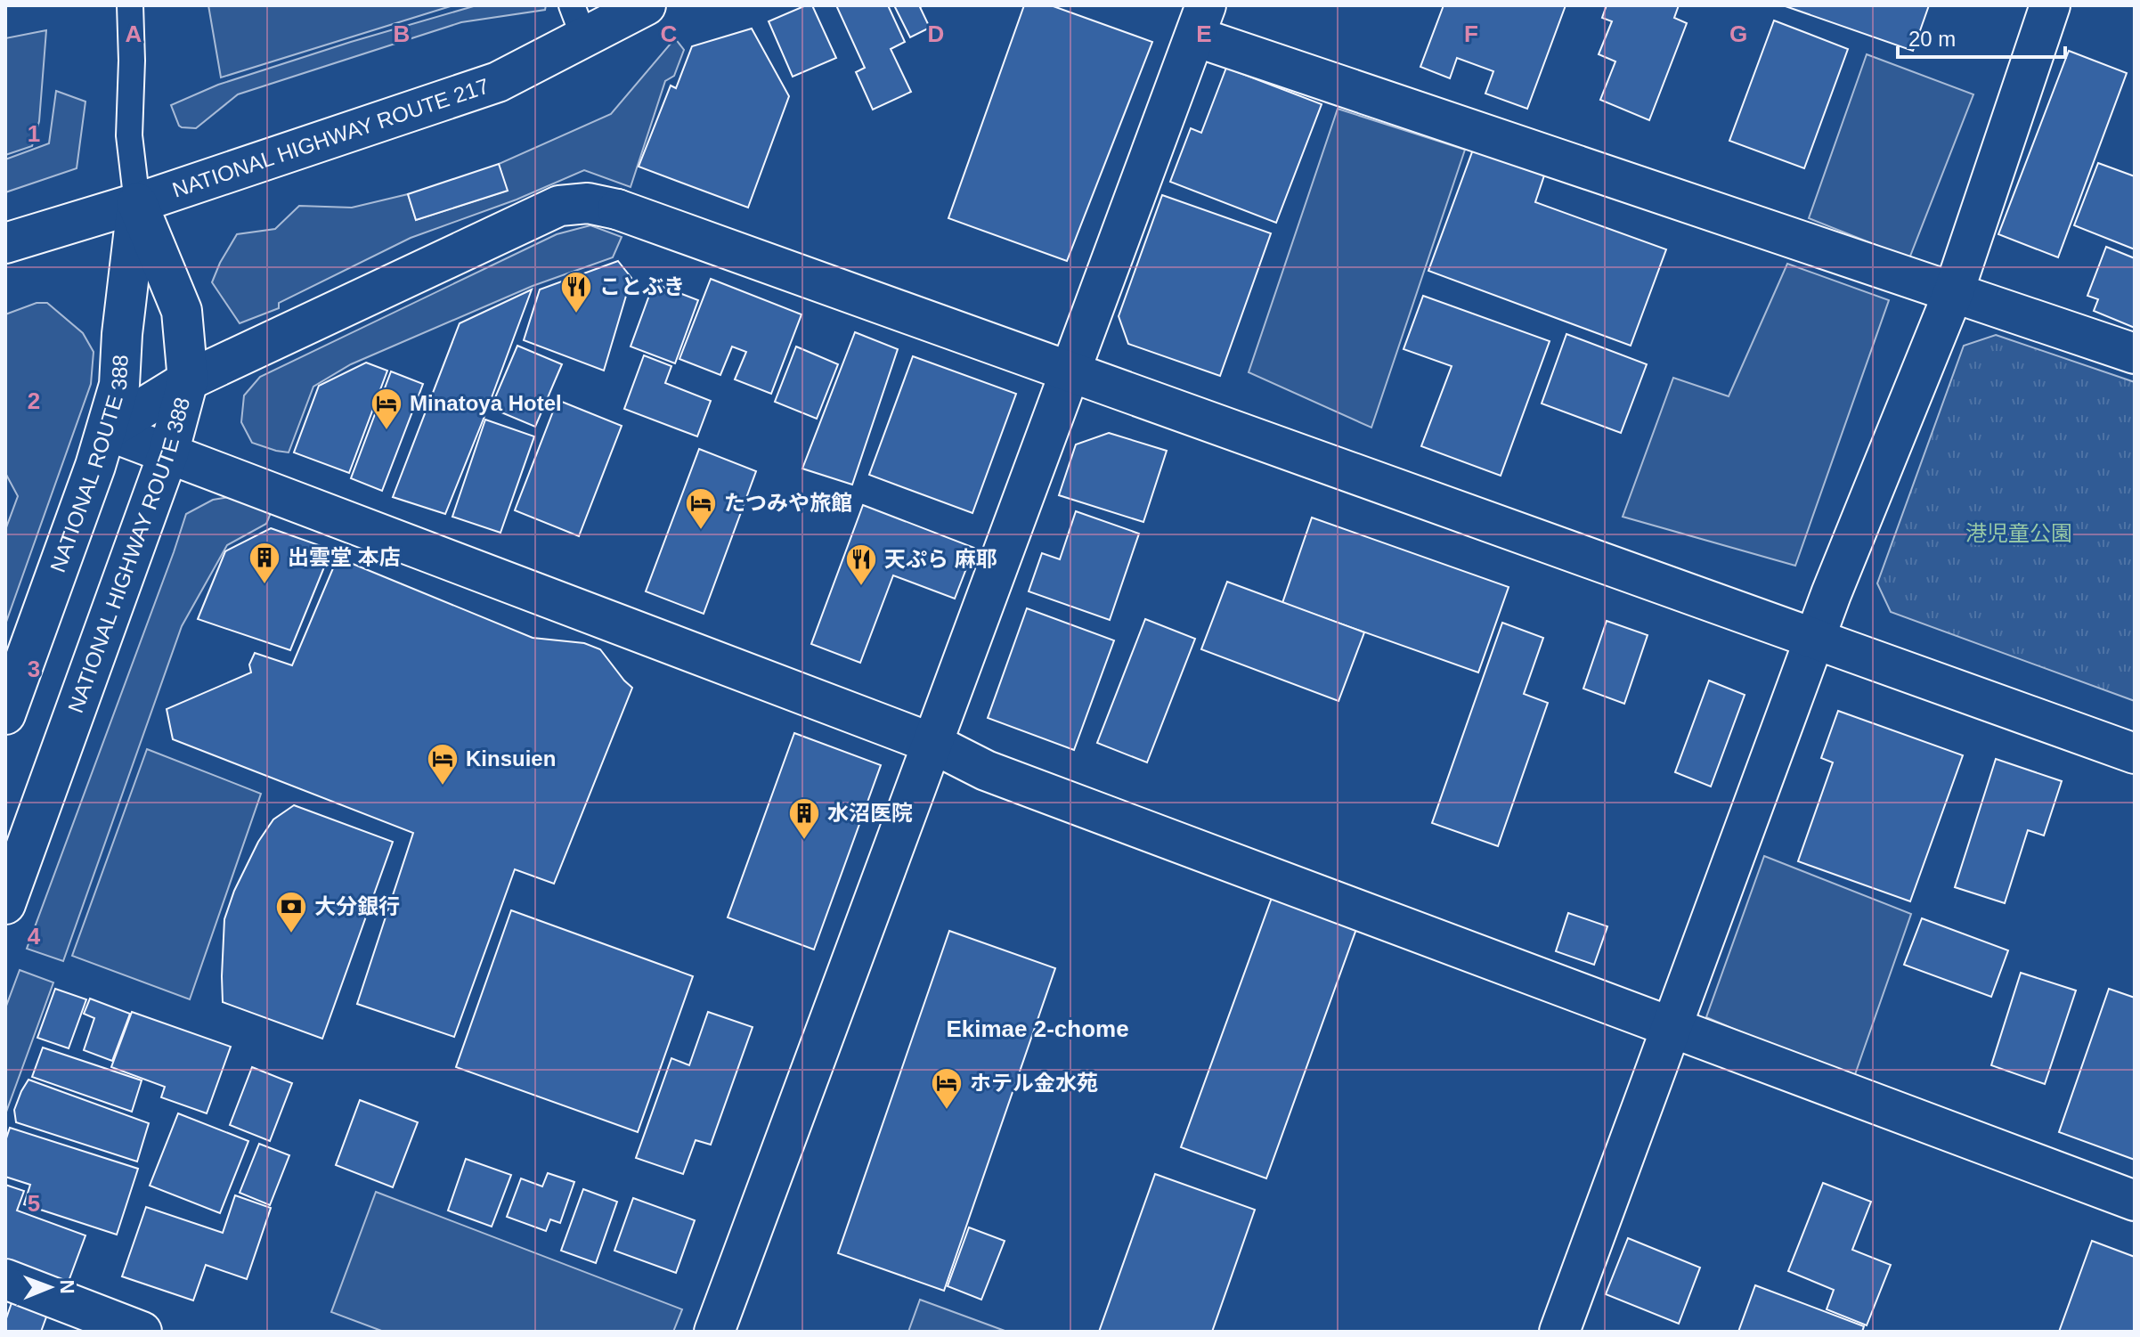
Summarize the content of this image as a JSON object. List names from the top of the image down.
{
  "streets": {
    "main road": ["NATIONAL HIGHWAY ROUTE 217", "NATIONAL ROUTE 388", "NATIONAL HIGHWAY ROUTE 388"]
  },
  "crossings": [
    ["NATIONAL HIGHWAY ROUTE 217", "NATIONAL ROUTE 388"],
    ["NATIONAL HIGHWAY ROUTE 217", "NATIONAL HIGHWAY ROUTE 388"],
    ["NATIONAL ROUTE 388", "NATIONAL HIGHWAY ROUTE 388"]
  ],
  "districts": ["Ekimae 2-chome"],
  "parks": ["港児童公園"],
  "places": {
    "restaurant": ["ことぶき", "天ぷら 麻耶"],
    "hotel": [
      "Minatoya Hotel",
      "たつみや旅館",
      "Kinsuien",
      "ホテル金水苑"
    ],
    "building": ["出雲堂 本店", "水沼医院"],
    "bank": ["大分銀行"]
  },
  "scale_bar": "20 m",
  "north": "right",
  "grid": {
    "columns": [
      "A",
      "B",
      "C",
      "D",
      "E",
      "F",
      "G"
    ],
    "rows": [
      "1",
      "2",
      "3",
      "4",
      "5"
    ]
  }
}
